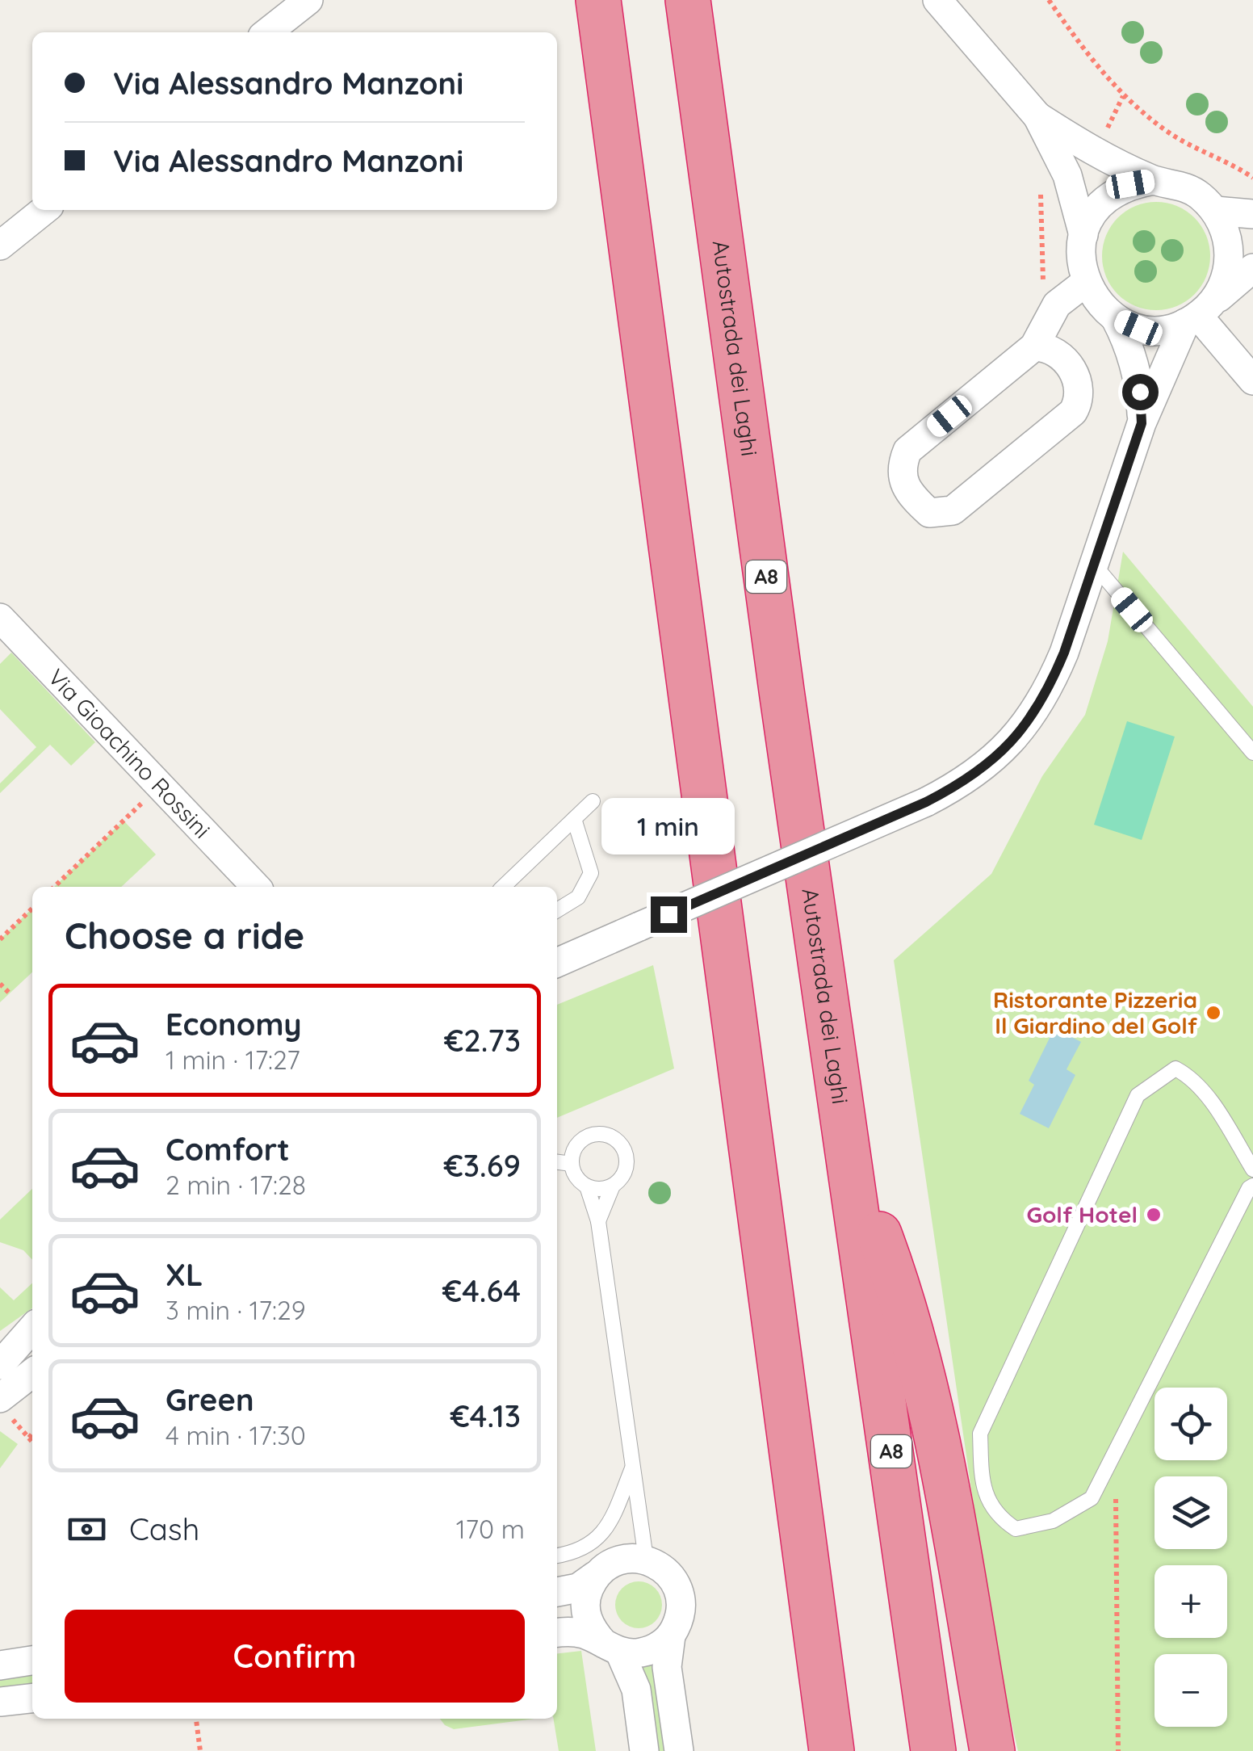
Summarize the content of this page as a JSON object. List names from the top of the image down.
{
  "streets": {
    "highway": ["Autostrada dei Laghi", "A8"],
    "street": ["Via Gioachino Rossini"]
  },
  "places": ["Ristorante Pizzeria Il Giardino del Golf", "Golf Hotel"],
  "page": {
    "banner": ["Via Alessandro Manzoni", "Via Alessandro Manzoni"],
    "bubble": "1 min",
    "heading": "Choose a ride",
    "list": [
      {
        "name": "Economy",
        "note": "1 min · 17:27",
        "value": "€2.73"
      },
      {
        "name": "Comfort",
        "note": "2 min · 17:28",
        "value": "€3.69"
      },
      {
        "name": "XL",
        "note": "3 min · 17:29",
        "value": "€4.64"
      },
      {
        "name": "Green",
        "note": "4 min · 17:30",
        "value": "€4.13"
      }
    ],
    "map_buttons": ["+", "−"],
    "pay": ["Cash", "170 m"],
    "buttons": "Confirm"
  }
}
